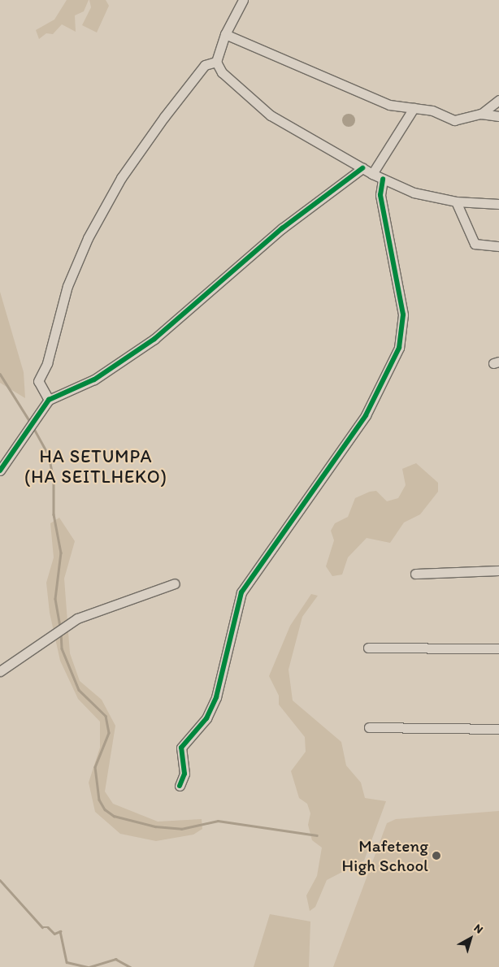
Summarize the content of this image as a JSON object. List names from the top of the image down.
{
  "districts": ["HA SETUMPA (HA SEITLHEKO)"],
  "places": ["Mafeteng High School"],
  "north": "top right"
}
